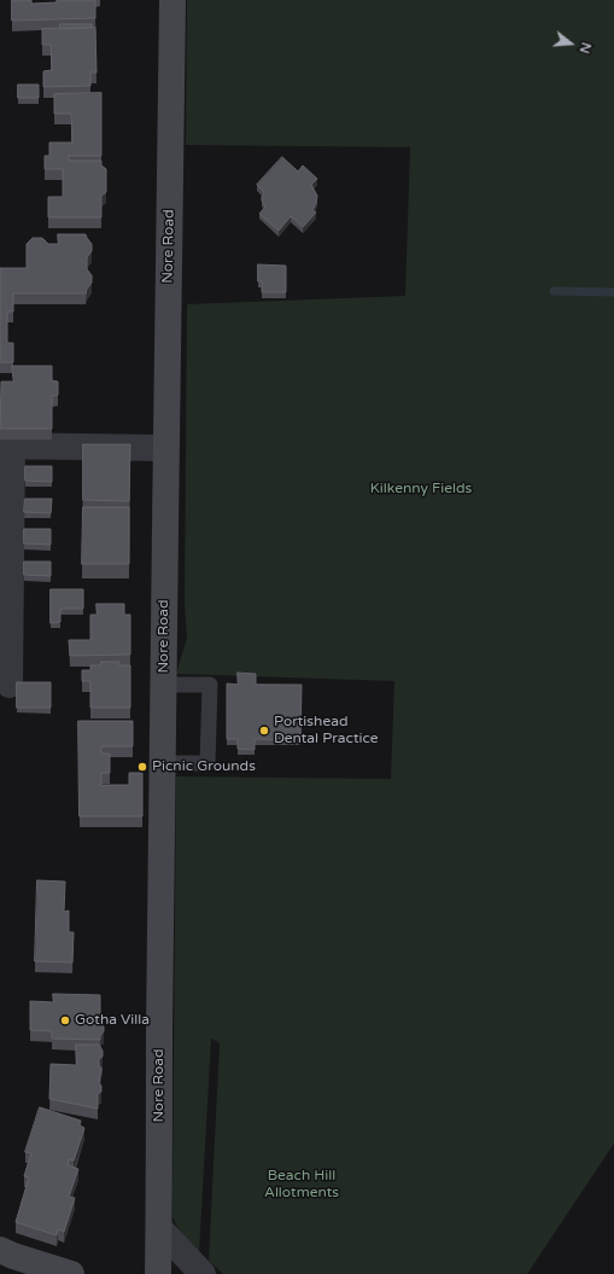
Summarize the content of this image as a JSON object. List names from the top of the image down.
{
  "streets": {
    "street": ["Nore Road"]
  },
  "parks": ["Kilkenny Fields", "Beach Hill Allotments"],
  "places": ["Portishead Dental Practice", "Picnic Grounds", "Gotha Villa"],
  "north": "right"
}
